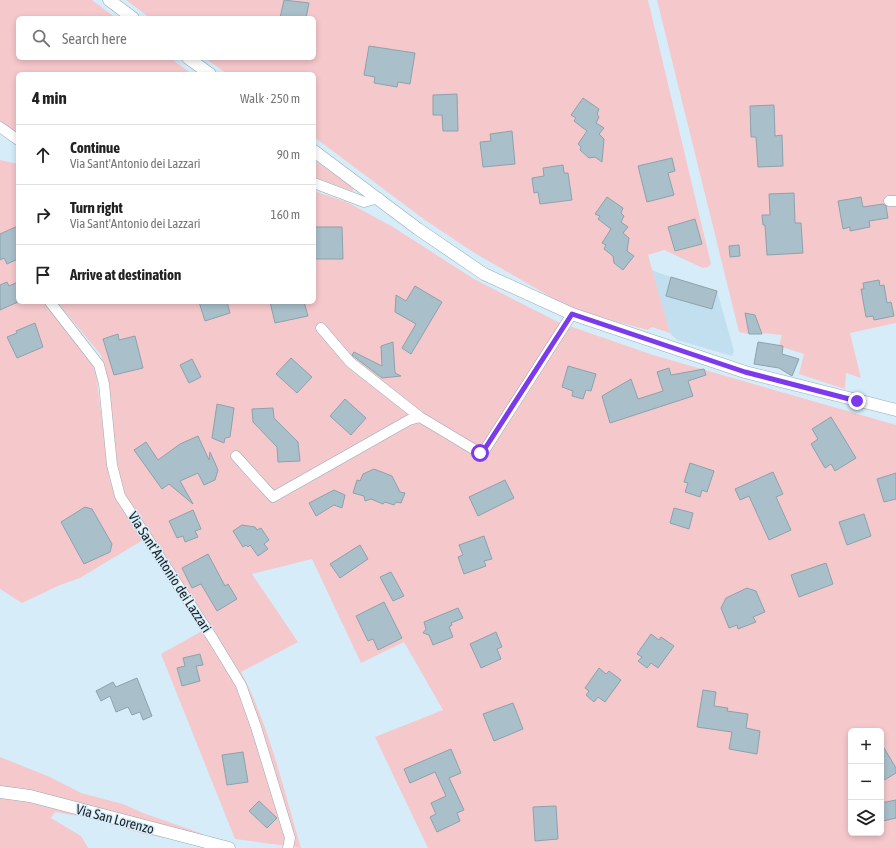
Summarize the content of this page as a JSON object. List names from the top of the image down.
{
  "streets": {
    "street": ["Via Sant'Antonio dei Lazzari", "Via San Lorenzo"]
  },
  "page": {
    "search": "Search here",
    "heading": ["4 min", "Walk · 250 m"],
    "list": [
      ["Continue", "Via Sant'Antonio dei Lazzari", "90 m"],
      ["Turn right", "Via Sant'Antonio dei Lazzari", "160 m"],
      "Arrive at destination"
    ],
    "map_buttons": ["+", "−"]
  }
}
